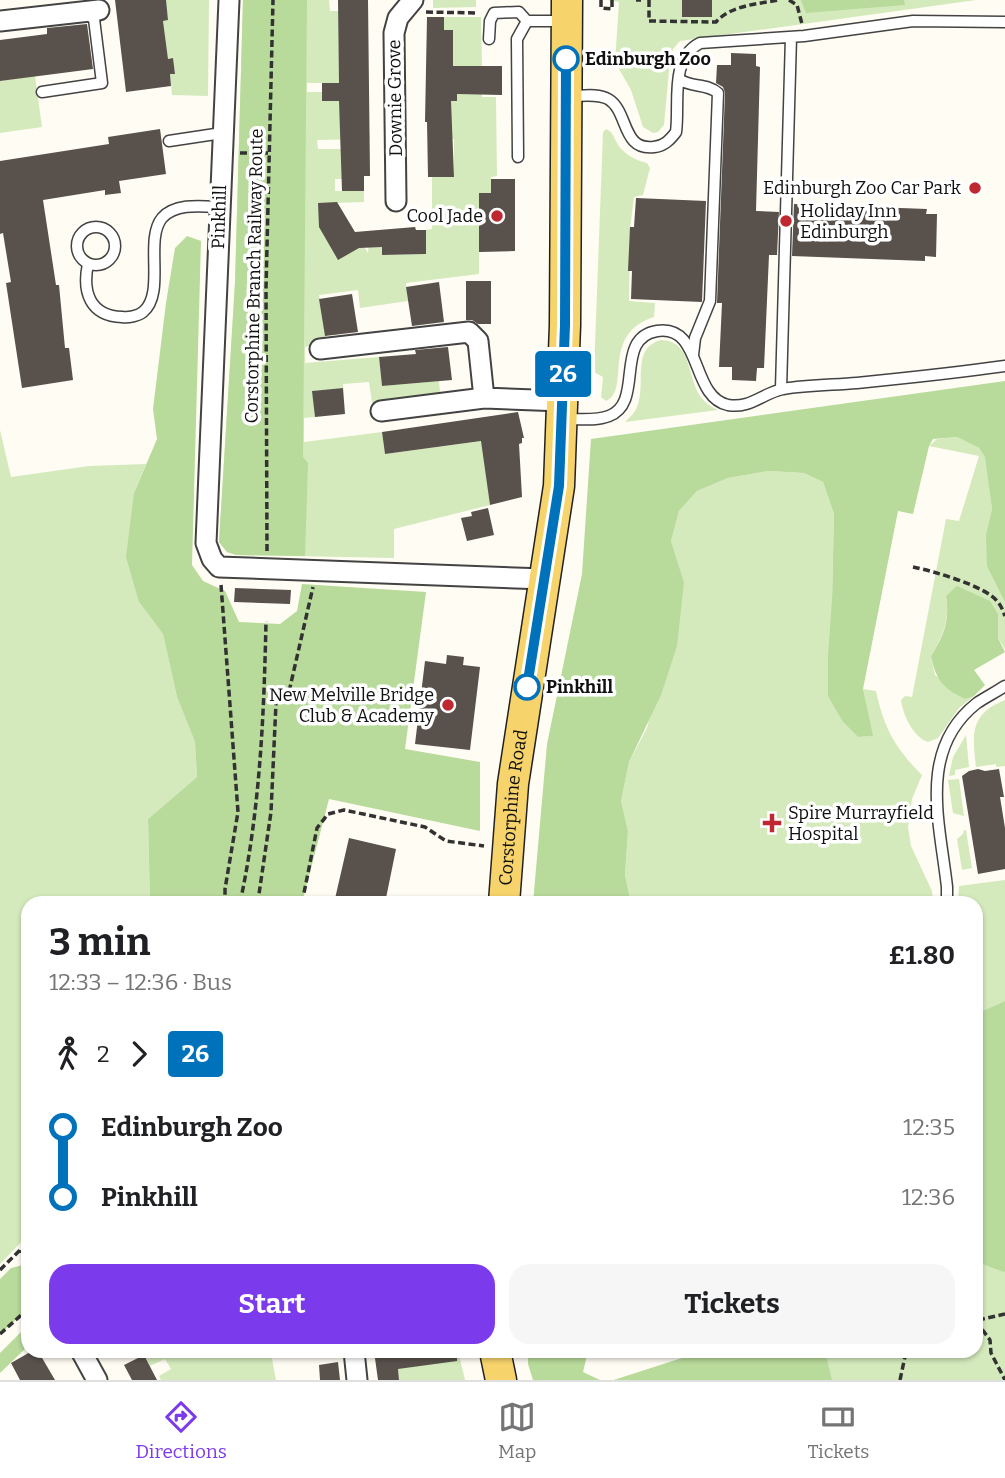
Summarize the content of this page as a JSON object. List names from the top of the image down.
{
  "streets": {
    "main road": ["Corstorphine Road"],
    "street": ["Downie Grove", "Pinkhill"],
    "path": ["Corstorphine Branch Railway Route"]
  },
  "places": {
    "other": [
      "Edinburgh Zoo",
      "Edinburgh Zoo Car Park",
      "Cool Jade",
      "Holiday Inn Edinburgh",
      "Pinkhill",
      "New Melville Bridge Club & Academy"
    ],
    "health": ["Spire Murrayfield Hospital"]
  },
  "lines": ["bus line 26"],
  "page": {
    "on_map": "26",
    "heading": ["3 min", "12:33 – 12:36 · Bus", "£1.80"],
    "legs": ["2", "26"],
    "list": [
      {
        "name": "Edinburgh Zoo",
        "value": "12:35"
      },
      {
        "name": "Pinkhill",
        "value": "12:36"
      }
    ],
    "buttons": ["Start", "Tickets"],
    "tabs": ["Directions", "Map", "Tickets"]
  }
}
